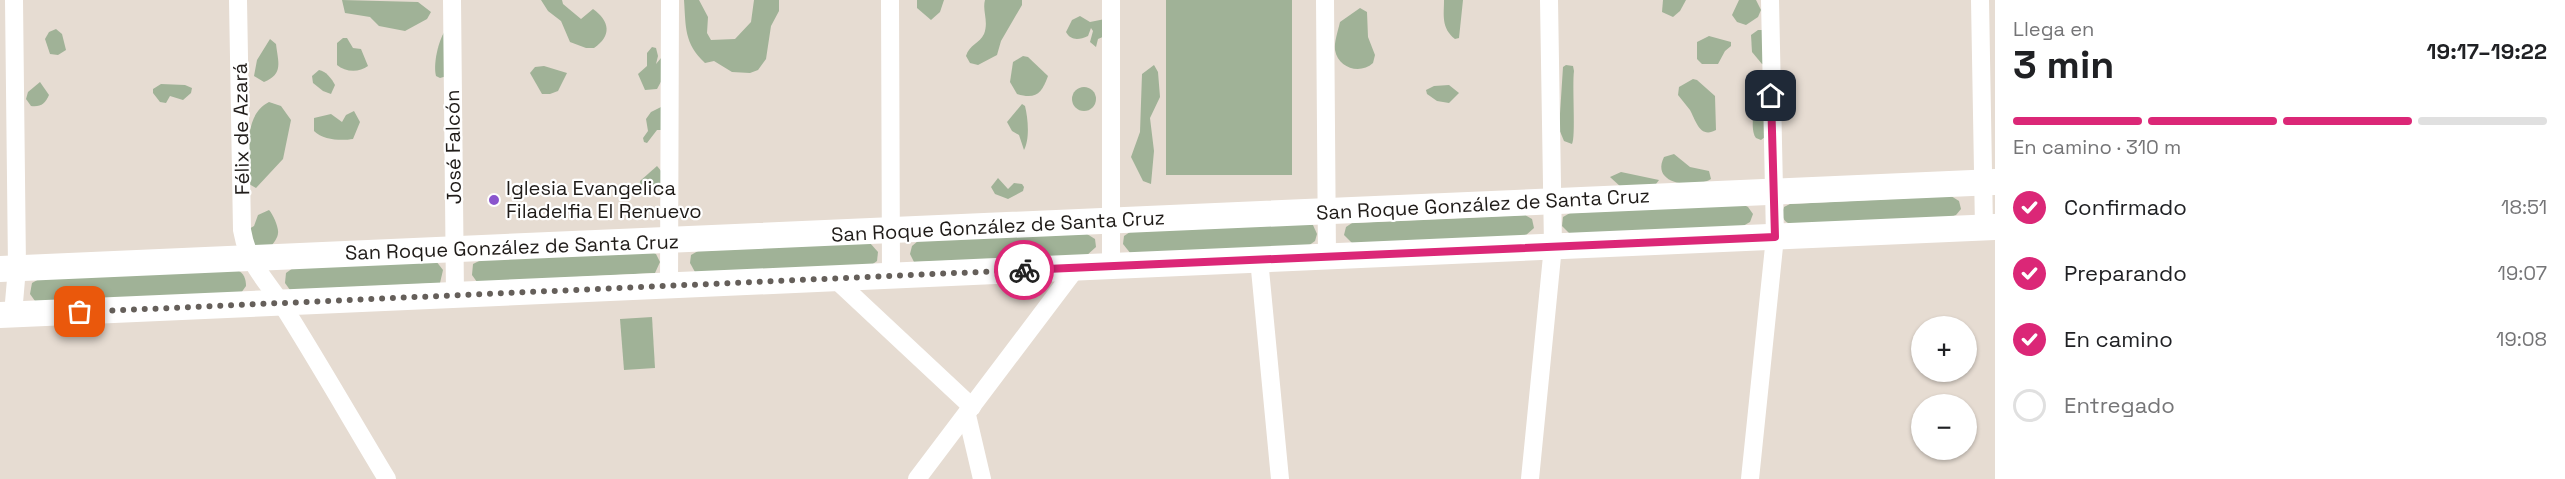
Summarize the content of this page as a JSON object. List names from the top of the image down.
{
  "streets": {
    "street": ["Félix de Azará", "José Falcón", "San Roque González de Santa Cruz"]
  },
  "crossings": [
    ["Félix de Azará", "San Roque González de Santa Cruz"],
    ["José Falcón", "San Roque González de Santa Cruz"]
  ],
  "places": ["Iglesia Evangelica Filadelfia El Renuevo"],
  "page": {
    "heading": ["3 min", "Llega en", "19:17–19:22"],
    "bar": "En camino · 310 m",
    "list": [
      ["Confirmado", "18:51"],
      ["Preparando", "19:07"],
      ["En camino", "19:08"],
      "Entregado"
    ],
    "map_buttons": ["+", "−"]
  }
}
